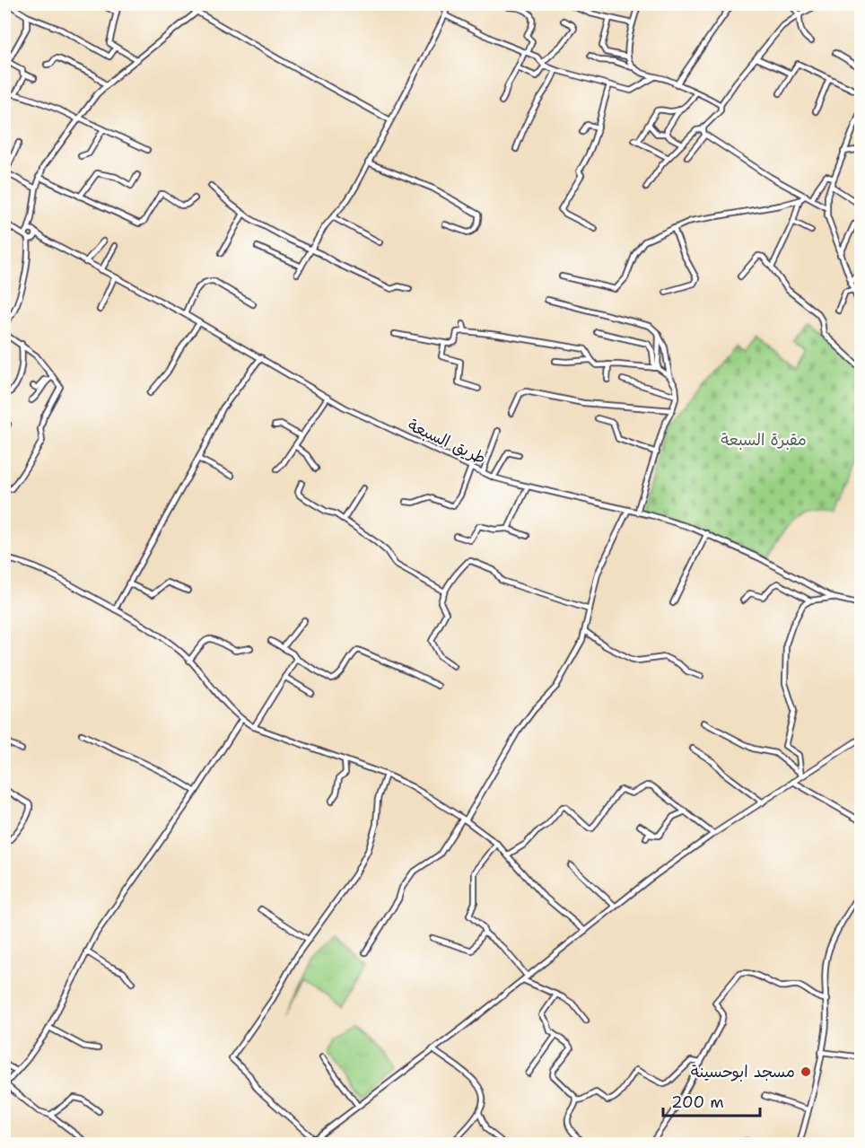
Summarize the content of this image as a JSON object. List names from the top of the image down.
{
  "streets": {
    "street": ["طريق السبعة"]
  },
  "parks": ["مقبرة السبعة"],
  "places": ["مسجد ابوحسينة"],
  "scale_bar": "200 m"
}
